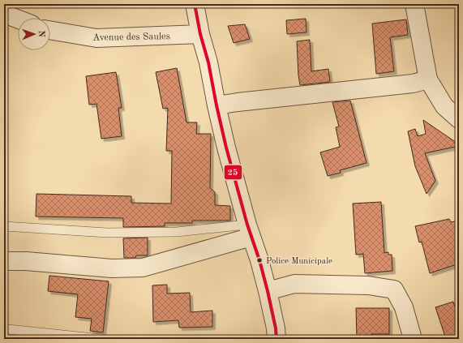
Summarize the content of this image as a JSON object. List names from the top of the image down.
{
  "streets": {
    "street": ["Avenue des Saules"]
  },
  "places": ["Police Municipale"],
  "lines": ["transit line 25"],
  "north": "right"
}
